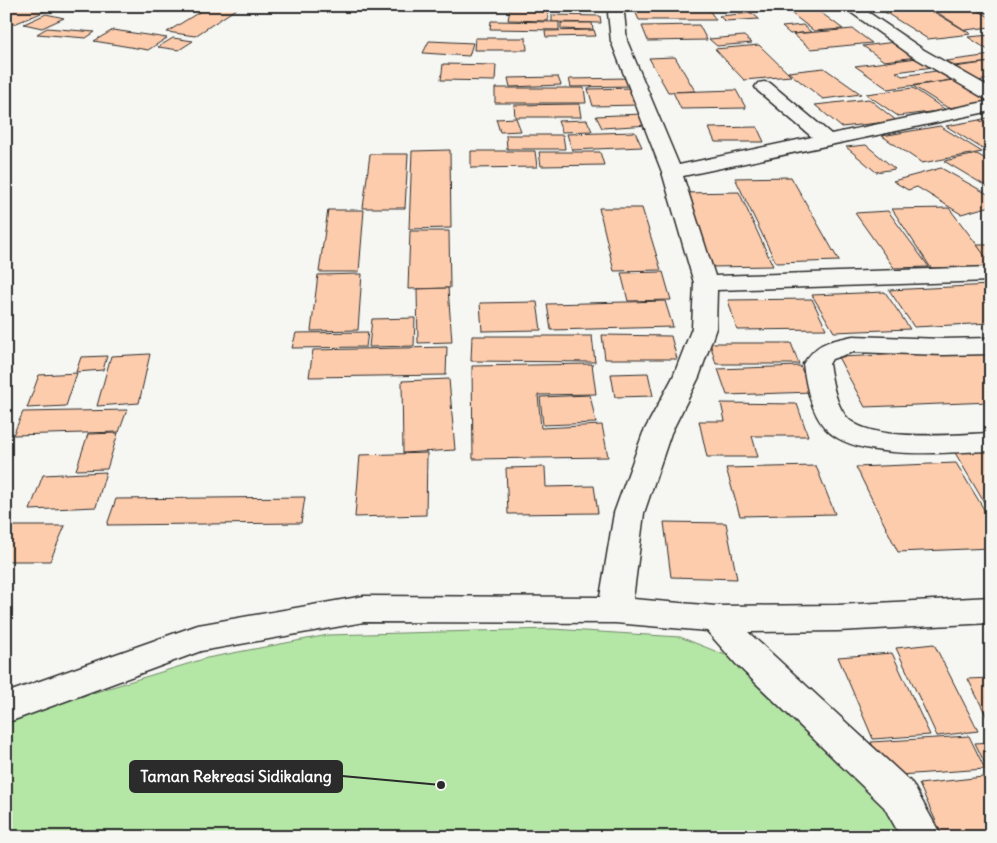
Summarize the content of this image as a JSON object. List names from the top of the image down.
{
  "places": ["Taman Rekreasi Sidikalang"]
}
